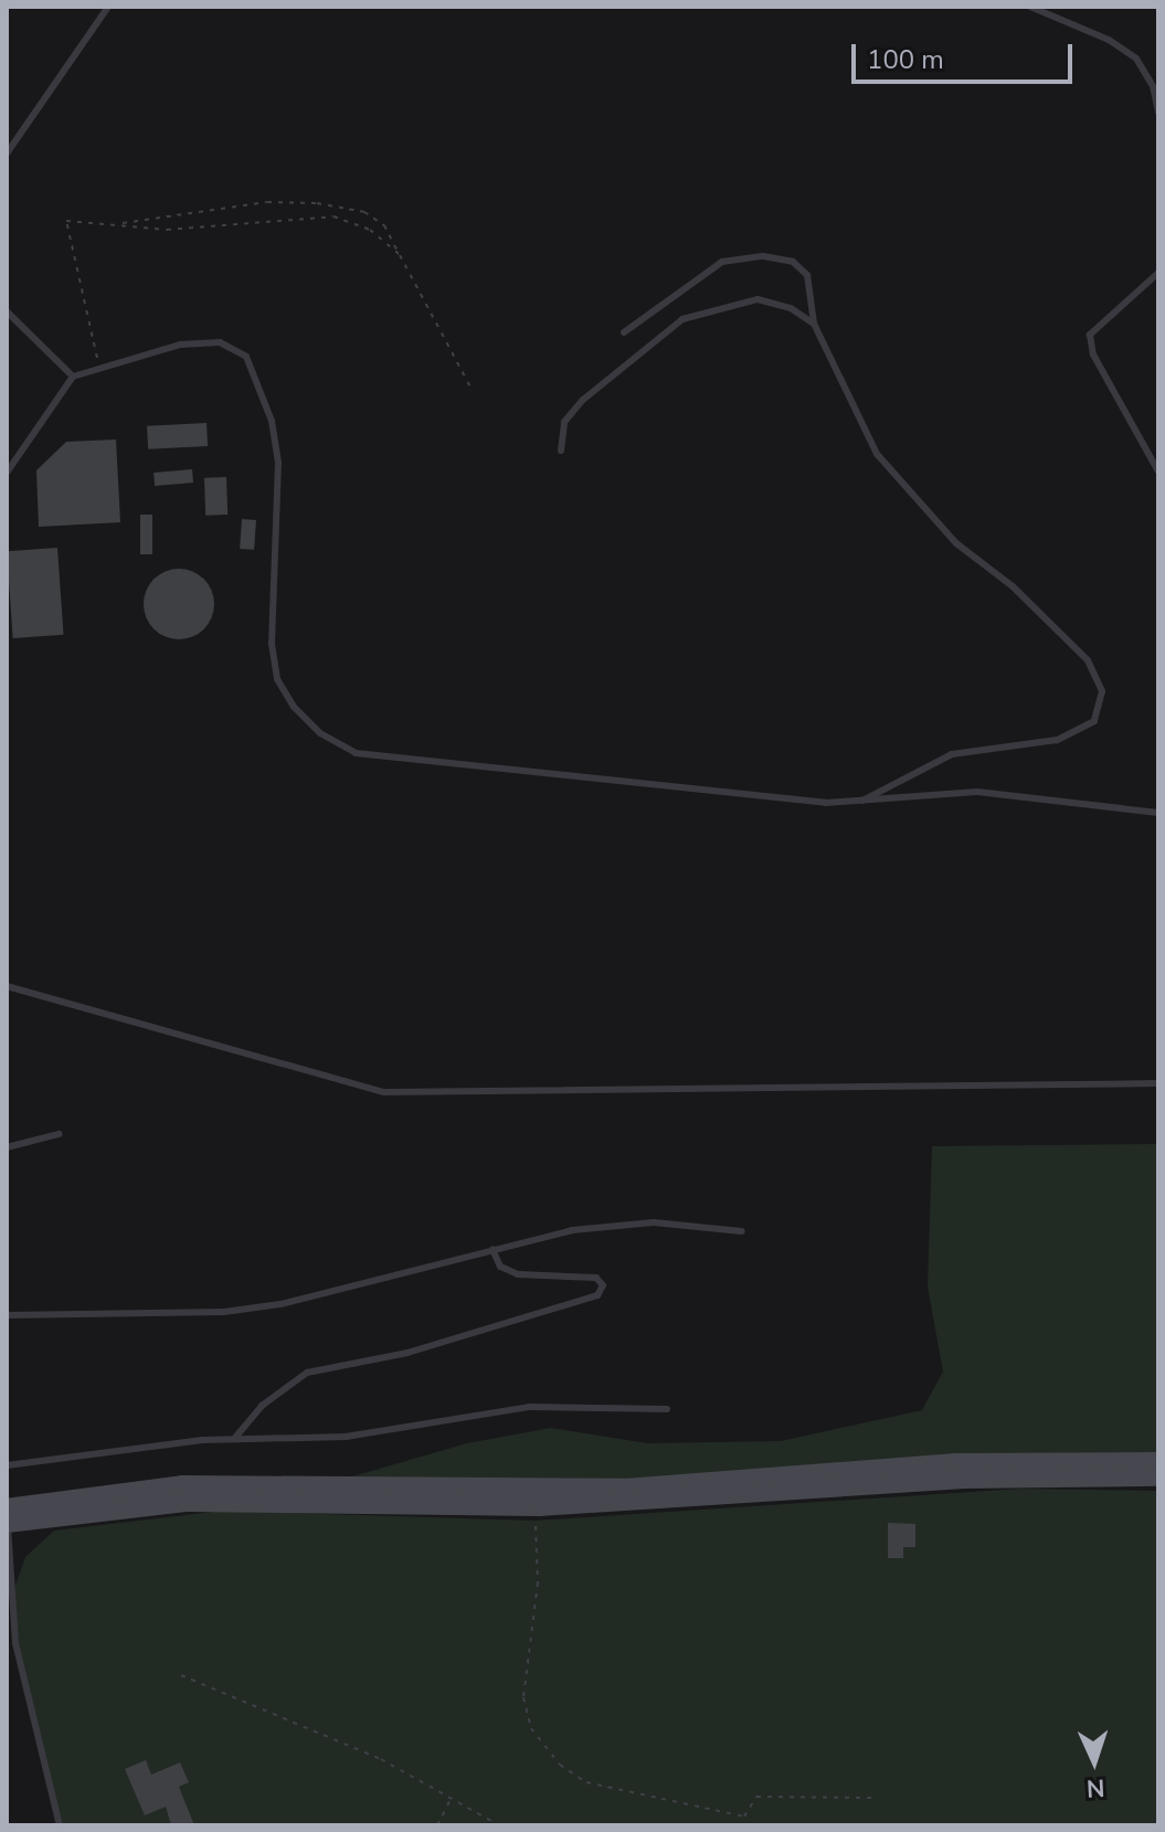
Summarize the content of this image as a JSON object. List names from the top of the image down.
{
  "scale_bar": "100 m",
  "north": "bottom"
}
